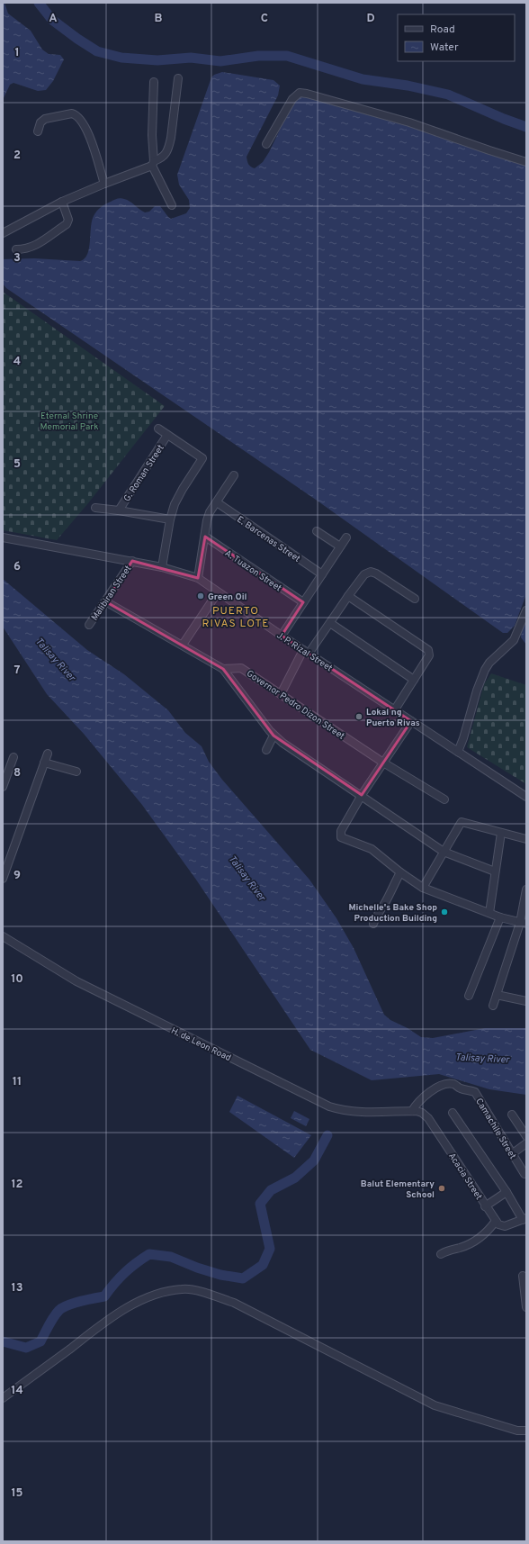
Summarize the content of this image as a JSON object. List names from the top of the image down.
{
  "streets": {
    "street": [
      "G. Roman Street",
      "E. Barcenas Street",
      "A. Tuazon Street",
      "Malibiran Street",
      "J. P. Rizal Street",
      "Governor Pedro Dizon Street",
      "H. de Leon Road",
      "Camachile Street",
      "Acacia Street"
    ]
  },
  "crossings": [
    ["Malibiran Street", "J. P. Rizal Street"],
    ["H. de Leon Road", "Camachile Street"],
    ["H. de Leon Road", "Acacia Street"],
    ["Camachile Street", "Acacia Street"]
  ],
  "districts": ["PUERTO RIVAS LOTE"],
  "water": ["Talisay River"],
  "parks": ["Eternal Shrine Memorial Park"],
  "places": [
    "Green Oil",
    "Lokal ng Puerto Rivas",
    "Michelle's Bake Shop Production Building",
    "Balut Elementary School"
  ],
  "legend": ["Road", "Water"],
  "grid": {
    "columns": [
      "A",
      "B",
      "C",
      "D"
    ],
    "rows": [
      "1",
      "2",
      "3",
      "4",
      "5",
      "6",
      "7",
      "8",
      "9",
      "10",
      "11",
      "12",
      "13",
      "14",
      "15"
    ]
  }
}
